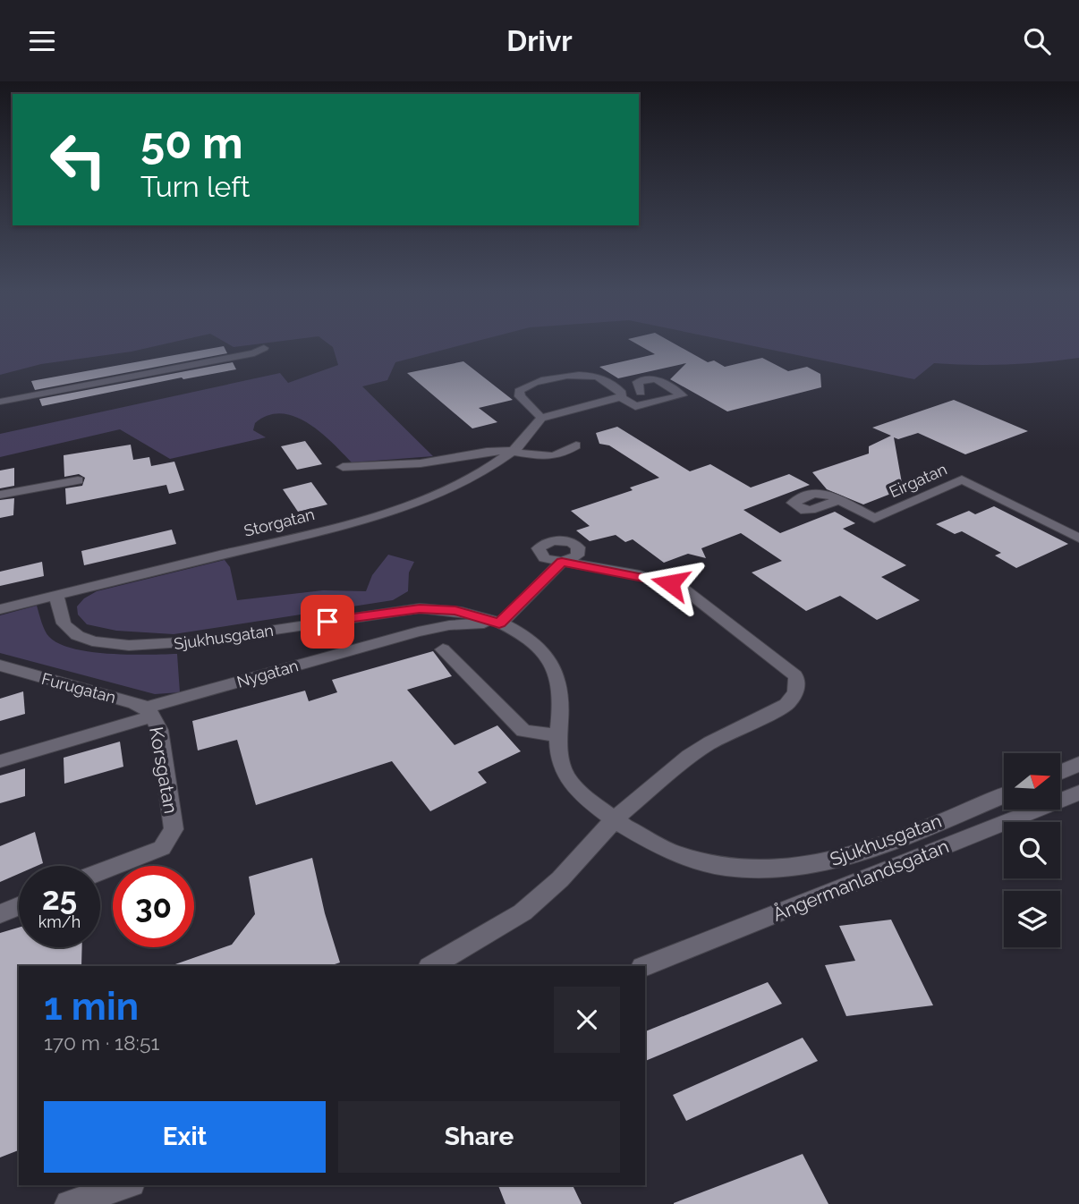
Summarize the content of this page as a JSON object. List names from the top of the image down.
{
  "streets": {
    "street": [
      "Eirgatan",
      "Storgatan",
      "Sjukhusgatan",
      "Nygatan",
      "Furugatan",
      "Korsgatan",
      "Ångermanlandsgatan"
    ]
  },
  "crossings": [
    ["Storgatan", "Sjukhusgatan"],
    ["Sjukhusgatan", "Nygatan"],
    ["Nygatan", "Furugatan"],
    ["Nygatan", "Korsgatan"],
    ["Furugatan", "Korsgatan"]
  ],
  "north": "right",
  "page": {
    "header": "Drivr",
    "turn": ["50 m", "Turn left"],
    "speed": "25 km/h",
    "limit": "30",
    "heading": ["1 min", "170 m · 18:51"],
    "buttons": ["Exit", "Share"]
  }
}
